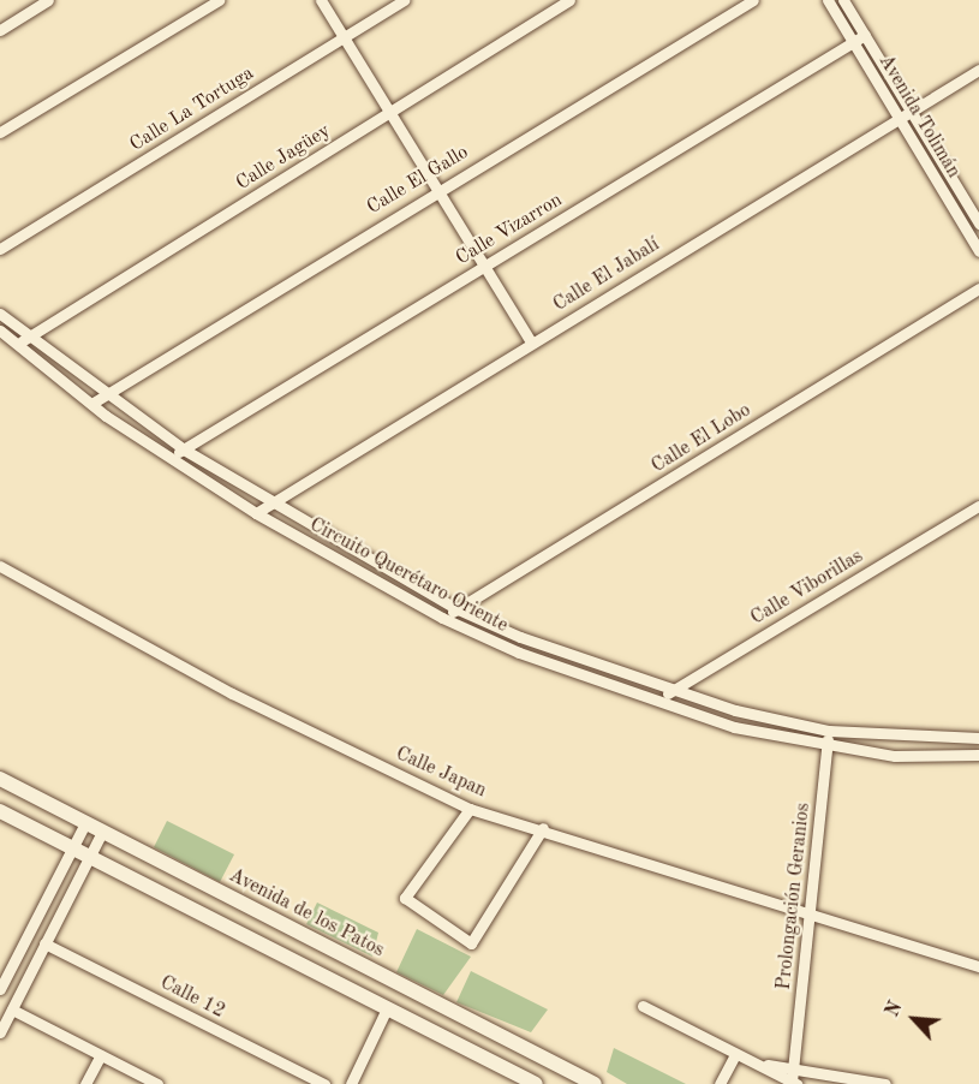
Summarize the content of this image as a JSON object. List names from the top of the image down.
{
  "streets": {
    "street": [
      "Calle La Tortuga",
      "Avenida Tolimán",
      "Calle Jagüey",
      "Calle El Gallo",
      "Calle Vizarron",
      "Calle El Jabalí",
      "Calle El Lobo",
      "Circuito Querétaro Oriente",
      "Calle Viborillas",
      "Calle Japan",
      "Prolongación Geranios",
      "Avenida de los Patos",
      "Calle 12"
    ]
  },
  "crossings": [
    ["Avenida Tolimán", "Calle Vizarron"],
    ["Avenida Tolimán", "Calle El Jabalí"],
    ["Calle Jagüey", "Circuito Querétaro Oriente"],
    ["Calle El Gallo", "Circuito Querétaro Oriente"],
    ["Calle Vizarron", "Circuito Querétaro Oriente"],
    ["Calle El Jabalí", "Circuito Querétaro Oriente"],
    ["Calle El Lobo", "Circuito Querétaro Oriente"],
    ["Circuito Querétaro Oriente", "Calle Viborillas"],
    ["Circuito Querétaro Oriente", "Prolongación Geranios"],
    ["Calle Japan", "Prolongación Geranios"]
  ],
  "north": "top left"
}
